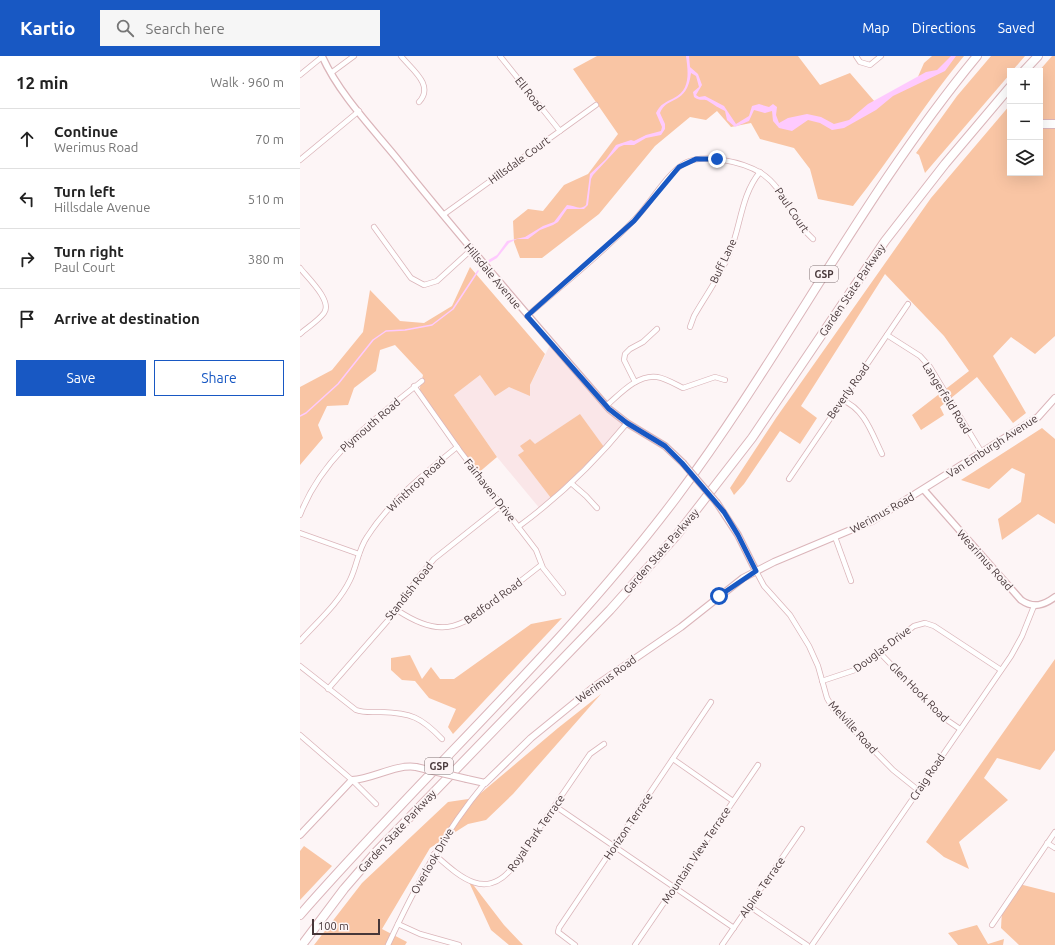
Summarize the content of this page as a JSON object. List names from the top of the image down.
{
  "streets": {
    "highway": ["GSP", "Garden State Parkway"],
    "main road": ["Van Emburgh Avenue", "Werimus Road"],
    "street": [
      "Ell Road",
      "Hillsdale Court",
      "Paul Court",
      "Buff Lane",
      "Hillsdale Avenue",
      "Beverly Road",
      "Langerfeld Road",
      "Plymouth Road",
      "Winthrop Road",
      "Fairhaven Drive",
      "Wearimus Road",
      "Standish Road",
      "Bedford Road",
      "Douglas Drive",
      "Glen Hook Road",
      "Melville Road",
      "Craig Road",
      "Horizon Terrace",
      "Royal Park Terrace",
      "Mountain View Terrace",
      "Overlook Drive",
      "Alpine Terrace"
    ]
  },
  "crossings": [
    ["Ell Road", "Hillsdale Court"],
    ["Hillsdale Court", "Hillsdale Avenue"],
    ["Paul Court", "Buff Lane"],
    ["Paul Court", "Hillsdale Avenue"],
    ["Hillsdale Avenue", "Werimus Road"],
    ["Hillsdale Avenue", "Melville Road"],
    ["Beverly Road", "Langerfeld Road"],
    ["Langerfeld Road", "Van Emburgh Avenue"],
    ["Plymouth Road", "Fairhaven Drive"],
    ["Van Emburgh Avenue", "Werimus Road"],
    ["Van Emburgh Avenue", "Wearimus Road"],
    ["Winthrop Road", "Fairhaven Drive"],
    ["Fairhaven Drive", "Standish Road"],
    ["Fairhaven Drive", "Bedford Road"],
    ["Werimus Road", "Wearimus Road"],
    ["Werimus Road", "Melville Road"],
    ["Werimus Road", "Overlook Drive"],
    ["Wearimus Road", "Craig Road"],
    ["Standish Road", "Bedford Road"],
    ["Douglas Drive", "Glen Hook Road"],
    ["Douglas Drive", "Melville Road"],
    ["Douglas Drive", "Craig Road"],
    ["Glen Hook Road", "Craig Road"],
    ["Melville Road", "Craig Road"],
    ["Royal Park Terrace", "Overlook Drive"]
  ],
  "scale_bar": "100 m",
  "page": {
    "header": "Kartio",
    "search": "Search here",
    "nav": ["Map", "Directions", "Saved"],
    "heading": ["12 min", "Walk · 960 m"],
    "map_buttons": ["+", "−"],
    "list": [
      ["Continue", "Werimus Road", "70 m"],
      ["Turn left", "Hillsdale Avenue", "510 m"],
      ["Turn right", "Paul Court", "380 m"],
      "Arrive at destination"
    ],
    "buttons": ["Save", "Share"],
    "scale": "100 m"
  }
}
